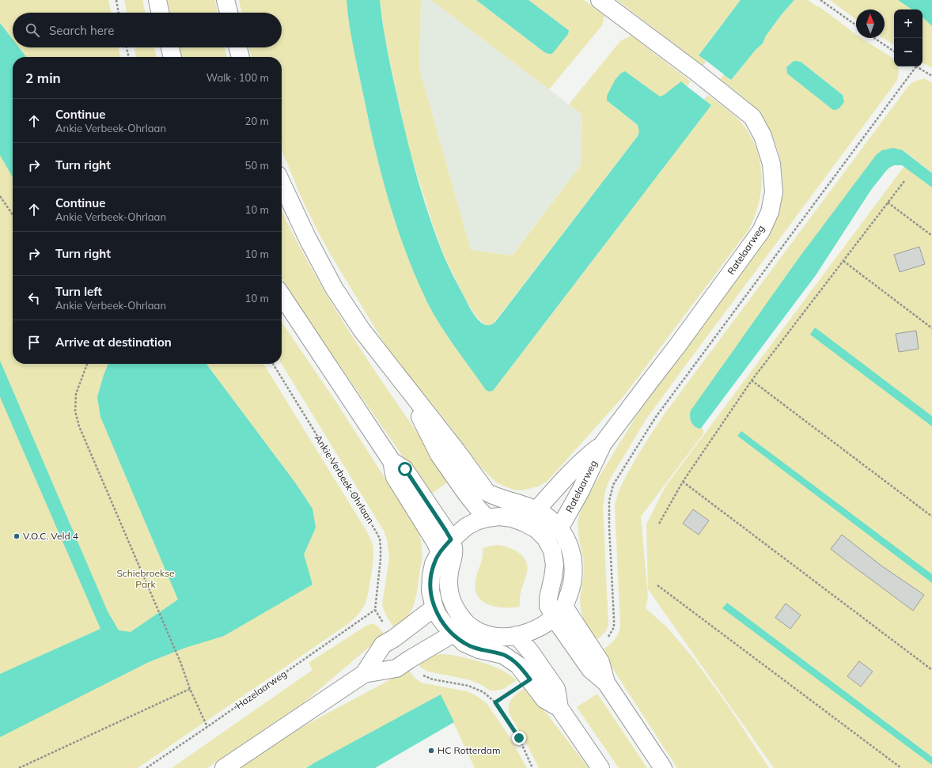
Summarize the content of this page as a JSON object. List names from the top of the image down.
{
  "streets": {
    "main road": ["Ratelaarweg"],
    "path": ["Ankie Verbeek-Ohrlaan", "Hazelaarweg"]
  },
  "crossings": [
    ["Ankie Verbeek-Ohrlaan", "Hazelaarweg"]
  ],
  "parks": ["Schiebroekse Park"],
  "places": ["V.O.C. Veld 4", "HC Rotterdam"],
  "north": "top",
  "page": {
    "map_buttons": ["+", "−"],
    "search": "Search here",
    "heading": ["2 min", "Walk · 100 m"],
    "list": [
      ["Continue", "Ankie Verbeek-Ohrlaan", "20 m"],
      ["Turn right", "50 m"],
      ["Continue", "Ankie Verbeek-Ohrlaan", "10 m"],
      ["Turn right", "10 m"],
      ["Turn left", "Ankie Verbeek-Ohrlaan", "10 m"],
      "Arrive at destination"
    ]
  }
}
